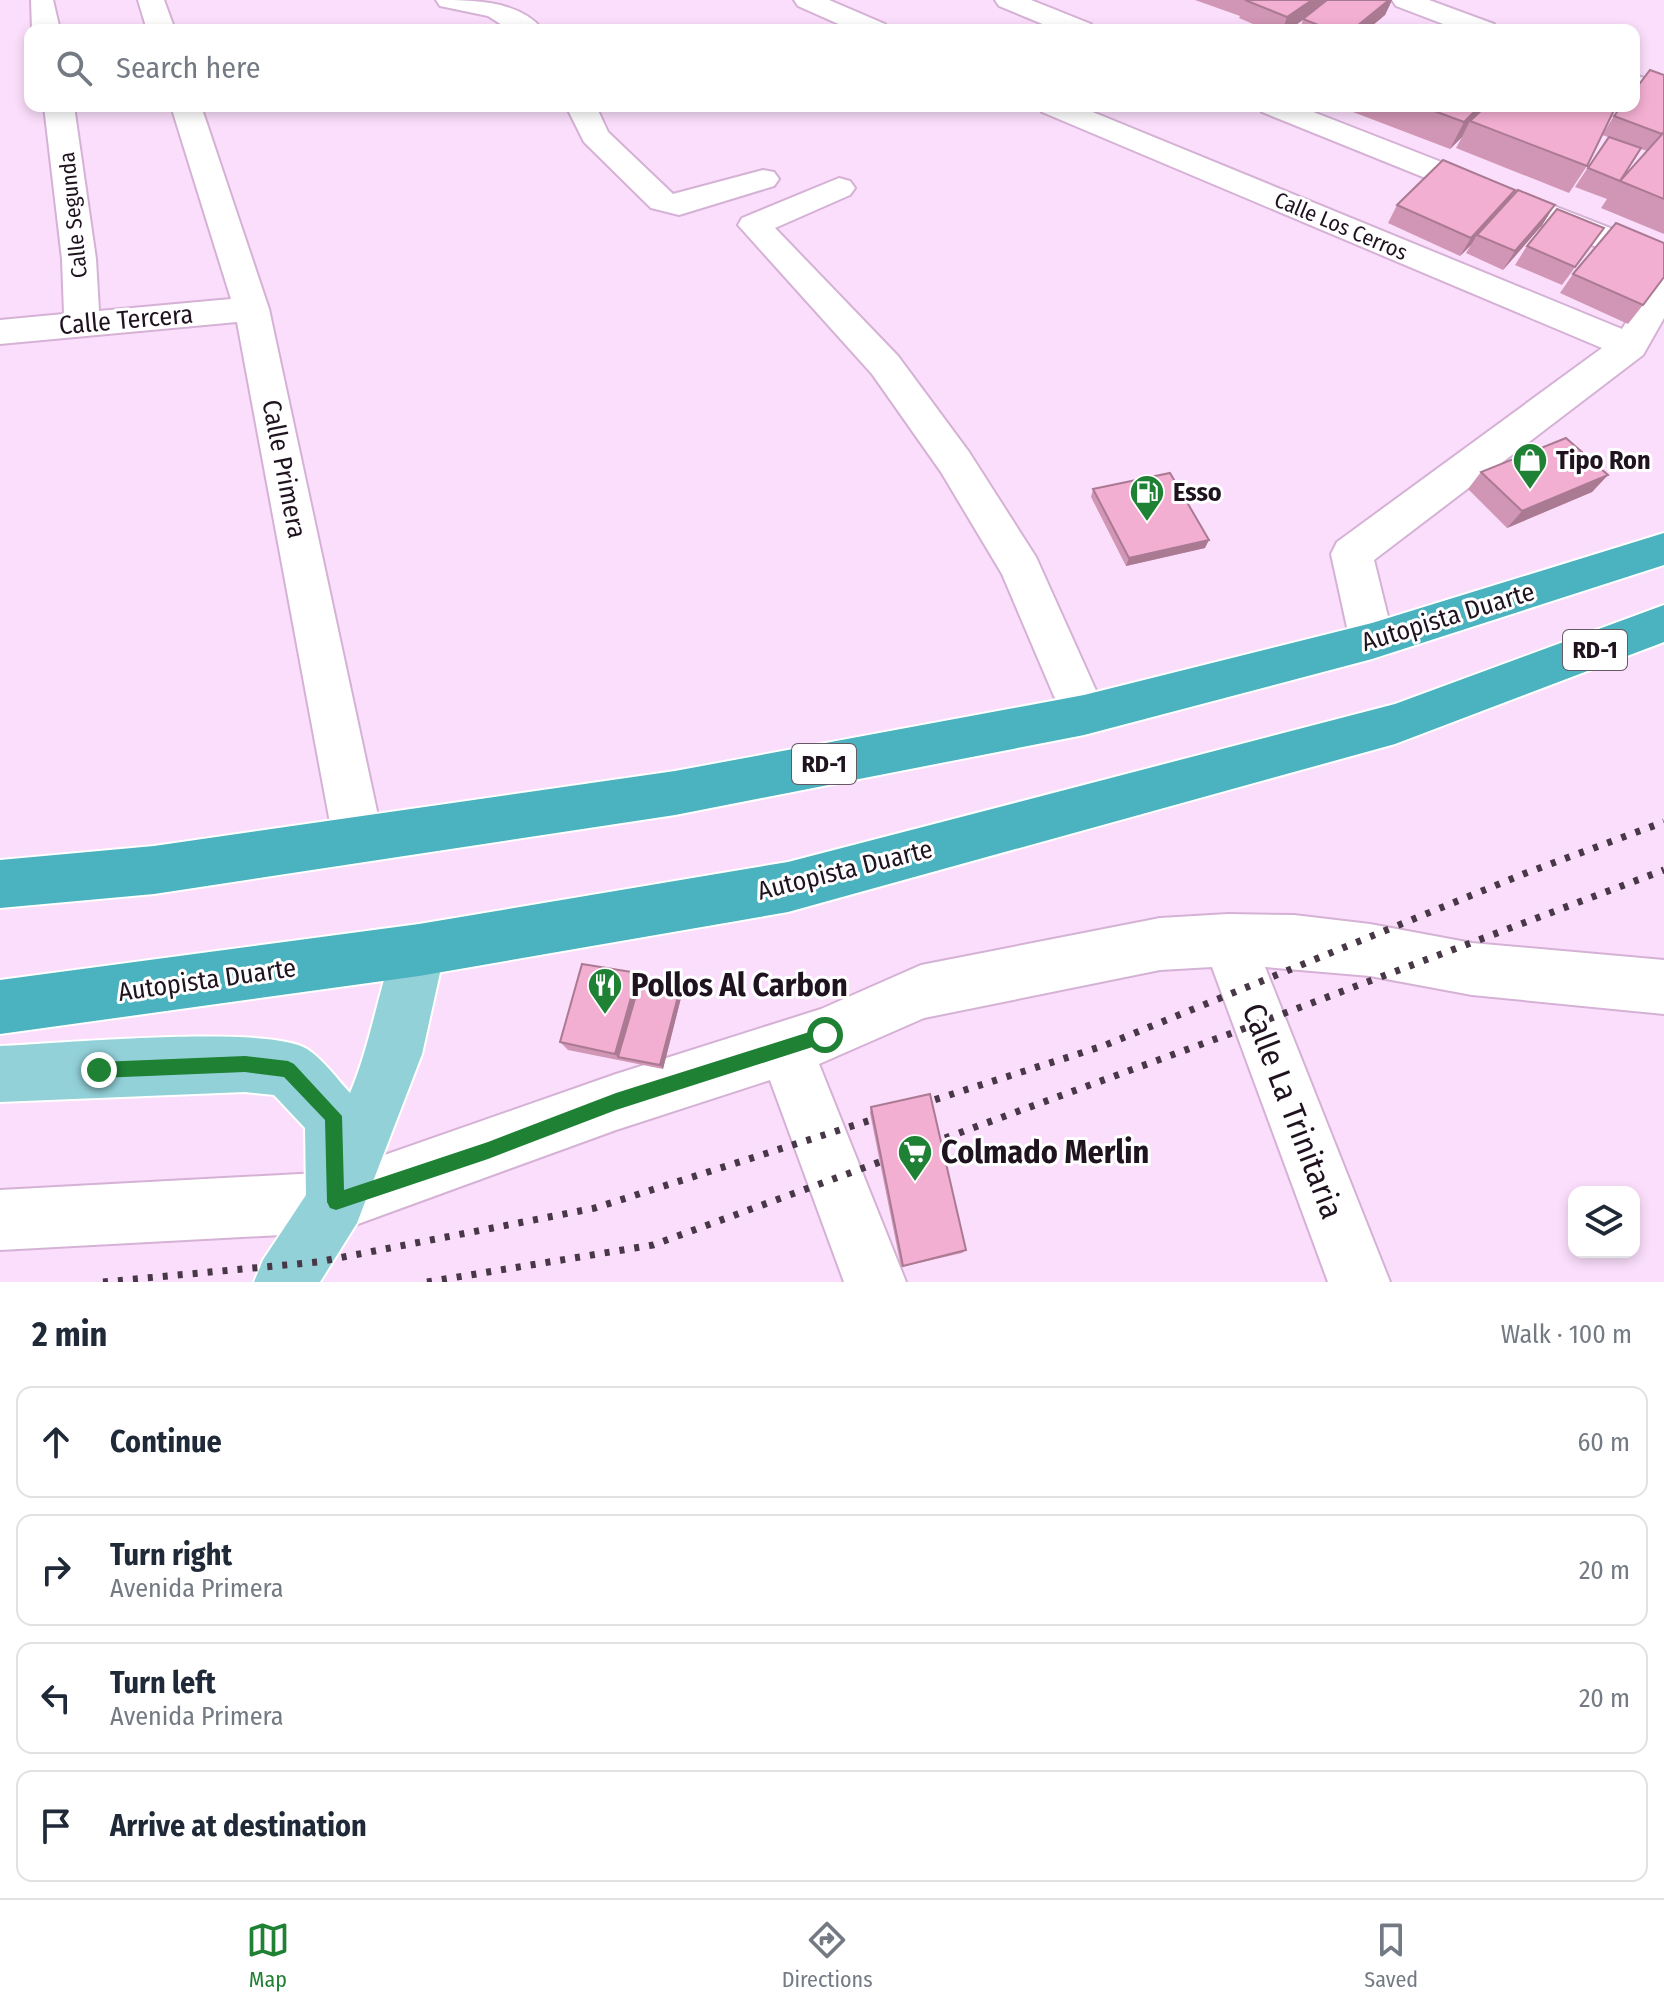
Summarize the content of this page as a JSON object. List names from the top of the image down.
{
  "streets": {
    "highway": ["Autopista Duarte", "RD-1"],
    "street": [
      "Calle Segunda",
      "Calle Los Cerros",
      "Calle Tercera",
      "Calle Primera",
      "Calle La Trinitaria"
    ]
  },
  "crossings": [
    ["Calle Segunda", "Calle Tercera"],
    ["Calle Tercera", "Calle Primera"],
    ["Calle Primera", "Autopista Duarte"]
  ],
  "places": {
    "shop": ["Tipo Ron"],
    "fuel station": ["Esso"],
    "restaurant": ["Pollos Al Carbon"],
    "supermarket": ["Colmado Merlin"]
  },
  "page": {
    "search": "Search here",
    "heading": ["2 min", "Walk · 100 m"],
    "list": [
      ["Continue", "60 m"],
      ["Turn right", "Avenida Primera", "20 m"],
      ["Turn left", "Avenida Primera", "20 m"],
      "Arrive at destination"
    ],
    "nav": ["Map", "Directions", "Saved"]
  }
}
